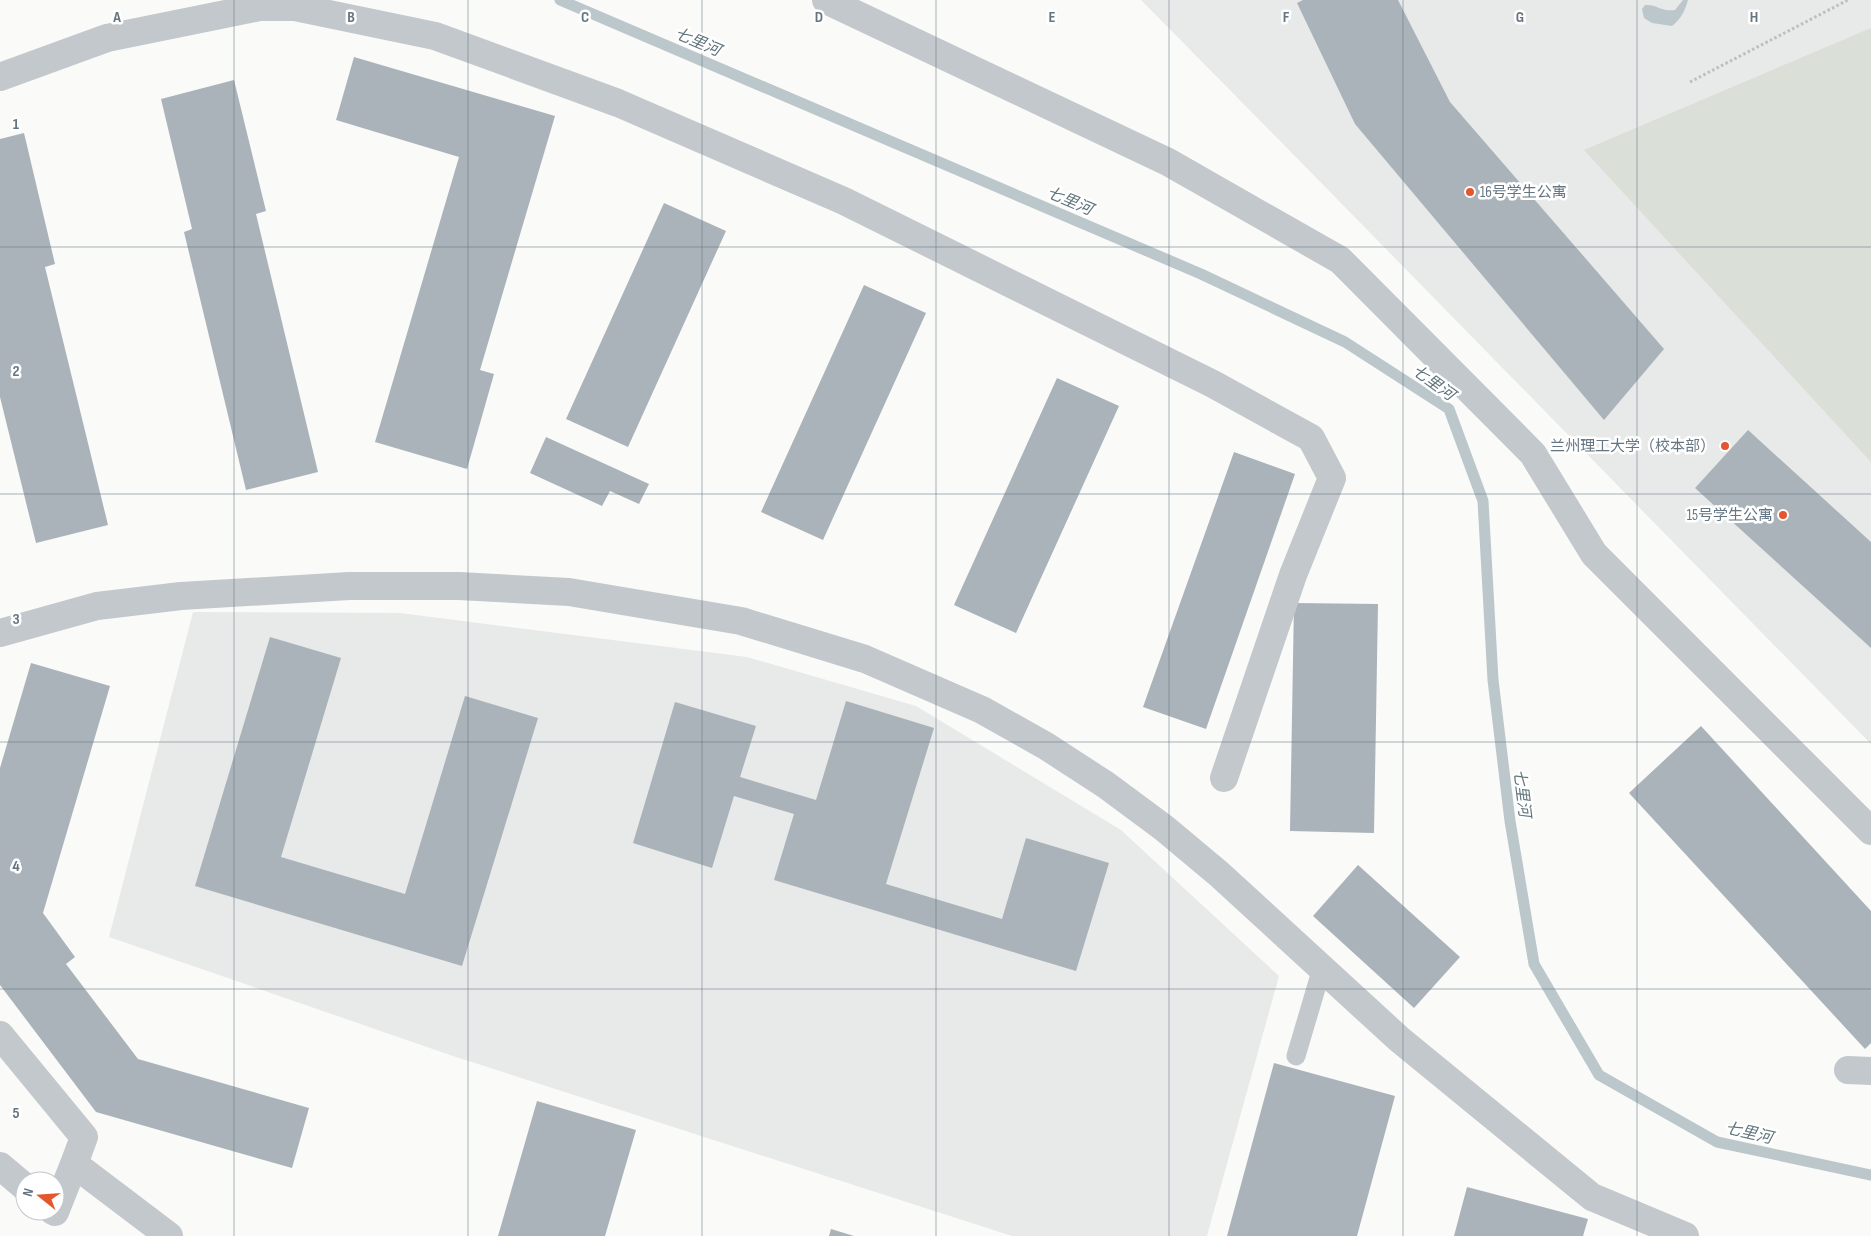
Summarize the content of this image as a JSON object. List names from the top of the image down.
{
  "water": ["七里河"],
  "places": ["16号学生公寓", "兰州理工大学（校本部）", "15号学生公寓"],
  "north": "left",
  "grid": {
    "columns": [
      "A",
      "B",
      "C",
      "D",
      "E",
      "F",
      "G",
      "H"
    ],
    "rows": [
      "1",
      "2",
      "3",
      "4",
      "5"
    ]
  }
}
